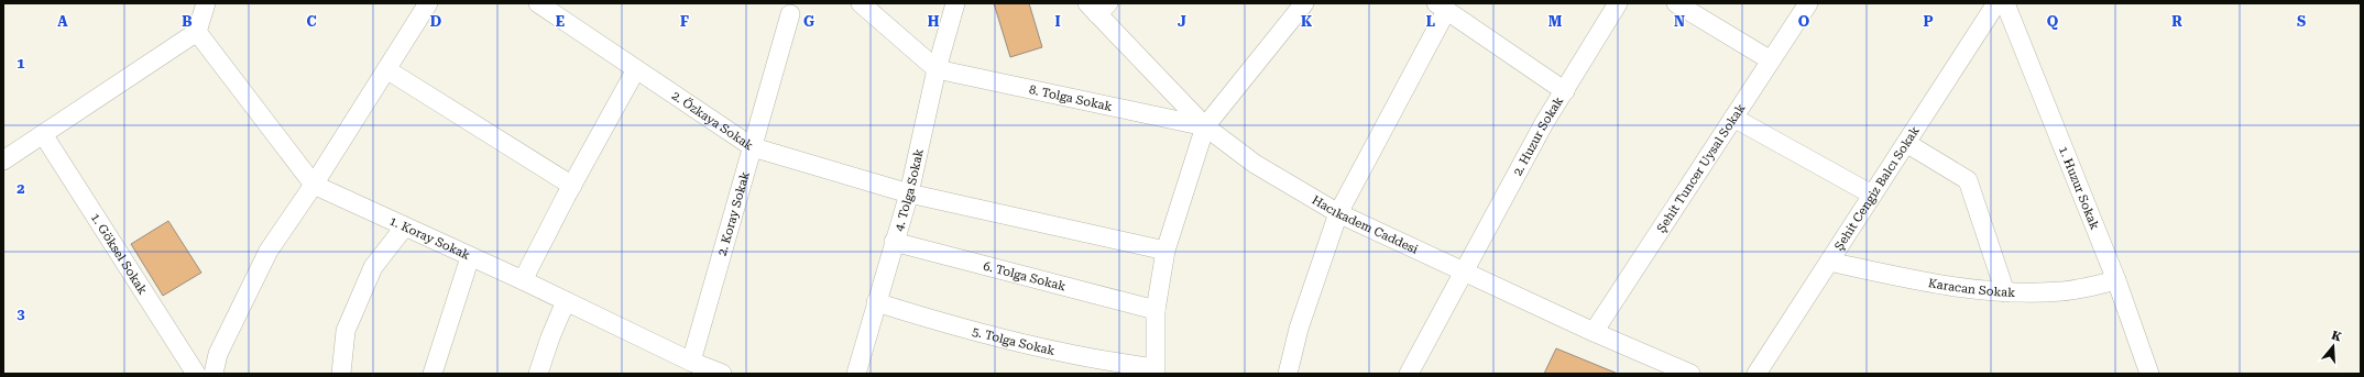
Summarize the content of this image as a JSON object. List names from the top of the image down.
{
  "streets": {
    "street": [
      "8. Tolga Sokak",
      "2. Özkaya Sokak",
      "2. Huzur Sokak",
      "Şehit Tuncer Uysal Sokak",
      "Şehit Cengiz Balcı Sokak",
      "1. Huzur Sokak",
      "4. Tolga Sokak",
      "2. Koray Sokak",
      "Hacıkadem Caddesi",
      "1. Koray Sokak",
      "1. Göksel Sokak",
      "6. Tolga Sokak",
      "Karacan Sokak",
      "5. Tolga Sokak"
    ]
  },
  "crossings": [
    ["8. Tolga Sokak", "4. Tolga Sokak"],
    ["8. Tolga Sokak", "Hacıkadem Caddesi"],
    ["2. Özkaya Sokak", "4. Tolga Sokak"],
    ["2. Özkaya Sokak", "2. Koray Sokak"],
    ["2. Huzur Sokak", "Hacıkadem Caddesi"],
    ["Şehit Tuncer Uysal Sokak", "Hacıkadem Caddesi"],
    ["Şehit Cengiz Balcı Sokak", "Karacan Sokak"],
    ["1. Huzur Sokak", "Karacan Sokak"],
    ["4. Tolga Sokak", "6. Tolga Sokak"],
    ["4. Tolga Sokak", "5. Tolga Sokak"],
    ["2. Koray Sokak", "1. Koray Sokak"]
  ],
  "north": "top",
  "grid": {
    "columns": [
      "A",
      "B",
      "C",
      "D",
      "E",
      "F",
      "G",
      "H",
      "I",
      "J",
      "K",
      "L",
      "M",
      "N",
      "O",
      "P",
      "Q",
      "R",
      "S"
    ],
    "rows": ["1", "2", "3"]
  }
}
